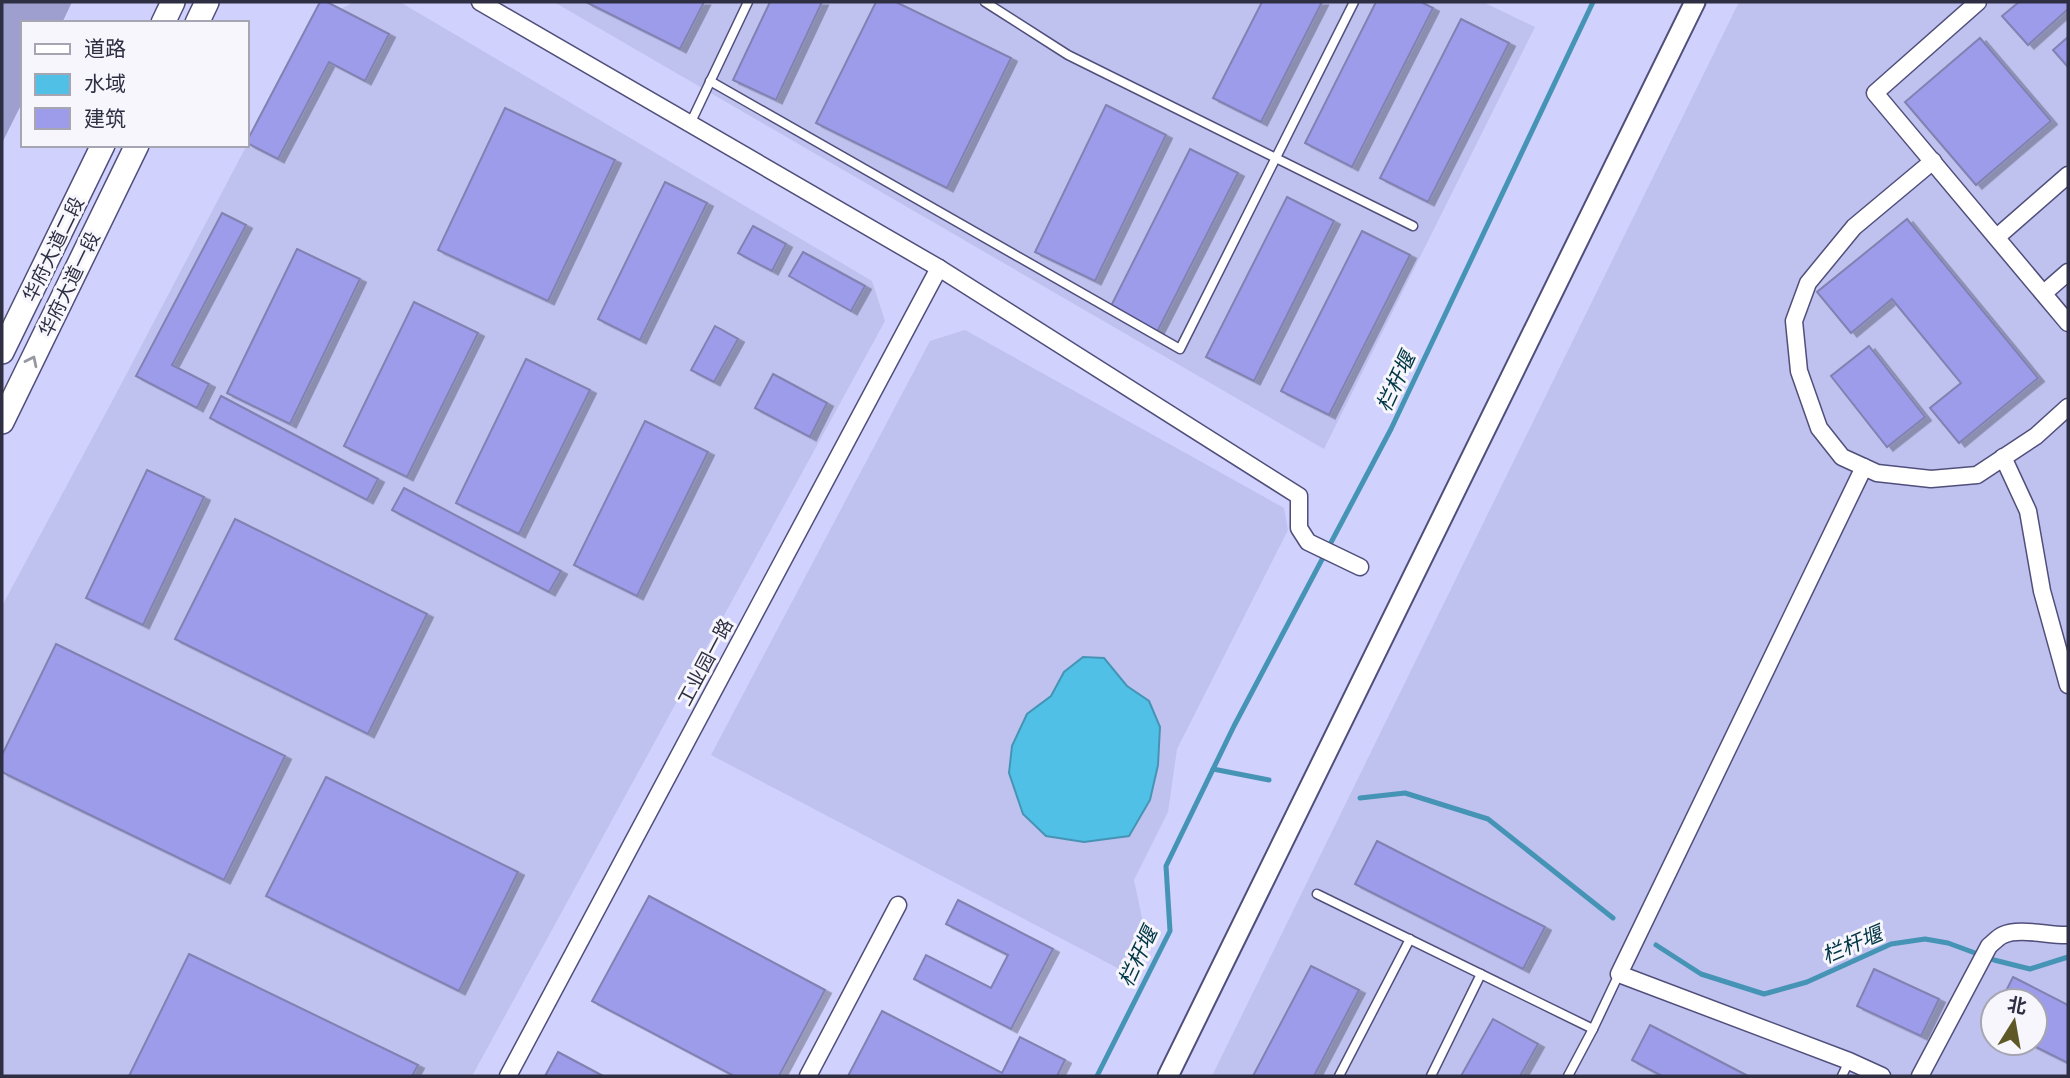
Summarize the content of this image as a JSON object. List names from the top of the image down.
{
  "streets": {
    "main road": ["华府大道二段", "华府大道一段"],
    "street": ["工业园一路"]
  },
  "one_way": ["华府大道一段"],
  "water": ["栏杆堰"],
  "legend": ["道路", "水域", "建筑"],
  "north": "top"
}
